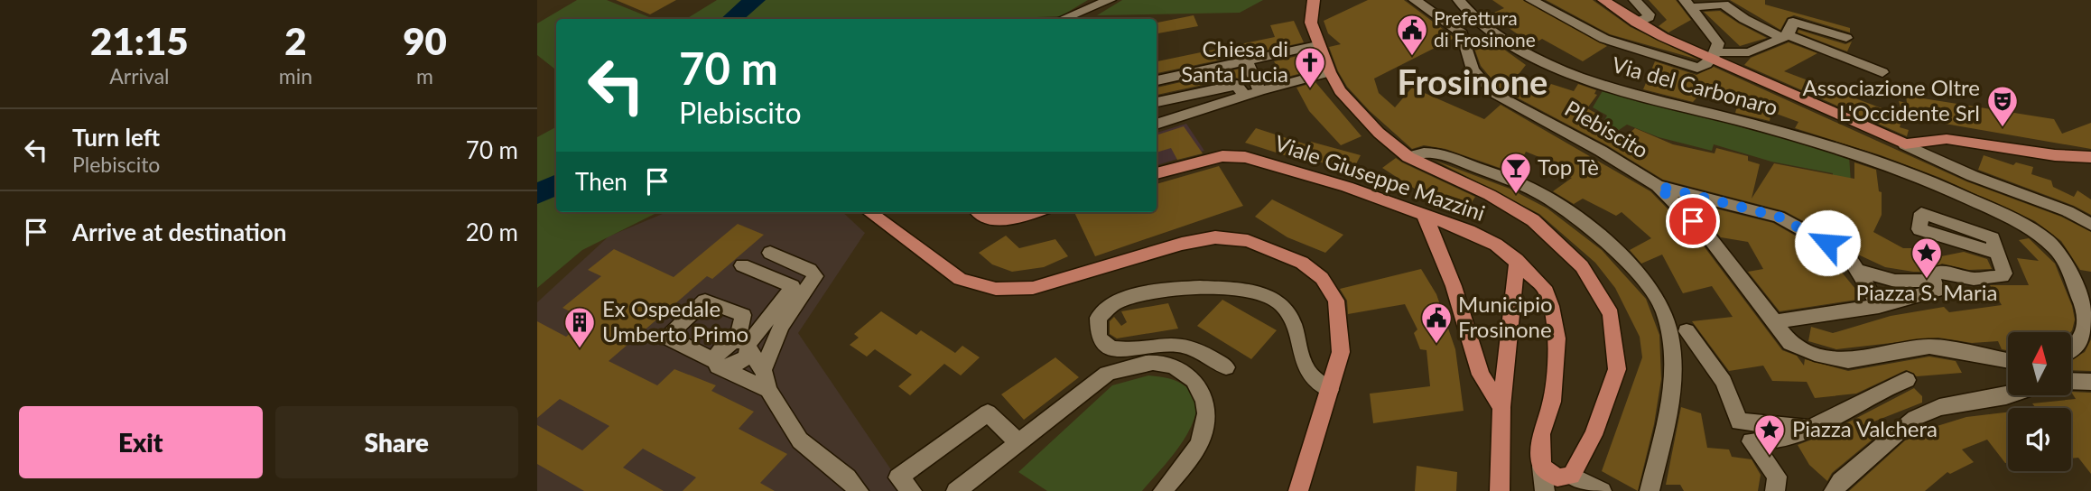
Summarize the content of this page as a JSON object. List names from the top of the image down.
{
  "streets": {
    "main road": ["Viale Giuseppe Mazzini"],
    "street": ["Via del Carbonaro", "Plebiscito"]
  },
  "districts": ["Frosinone"],
  "places": {
    "public building": ["Prefettura di Frosinone", "Municipio Frosinone"],
    "church": ["Chiesa di Santa Lucia"],
    "theatre": ["Associazione Oltre L'Occidente Srl"],
    "bar": ["Top Tè"],
    "place": ["Piazza S. Maria", "Piazza Valchera"],
    "building": ["Ex Ospedale Umberto Primo"]
  },
  "north": "top",
  "page": {
    "eta": [
      "21:15",
      "Arrival",
      "2",
      "min",
      "90",
      "m"
    ],
    "turn": ["70 m", "Plebiscito"],
    "list": [
      {
        "name": "Turn left",
        "note": "Plebiscito",
        "value": "70 m"
      },
      {
        "name": "Arrive at destination",
        "value": "20 m"
      }
    ],
    "then": "Then",
    "buttons": ["Exit", "Share"]
  }
}
